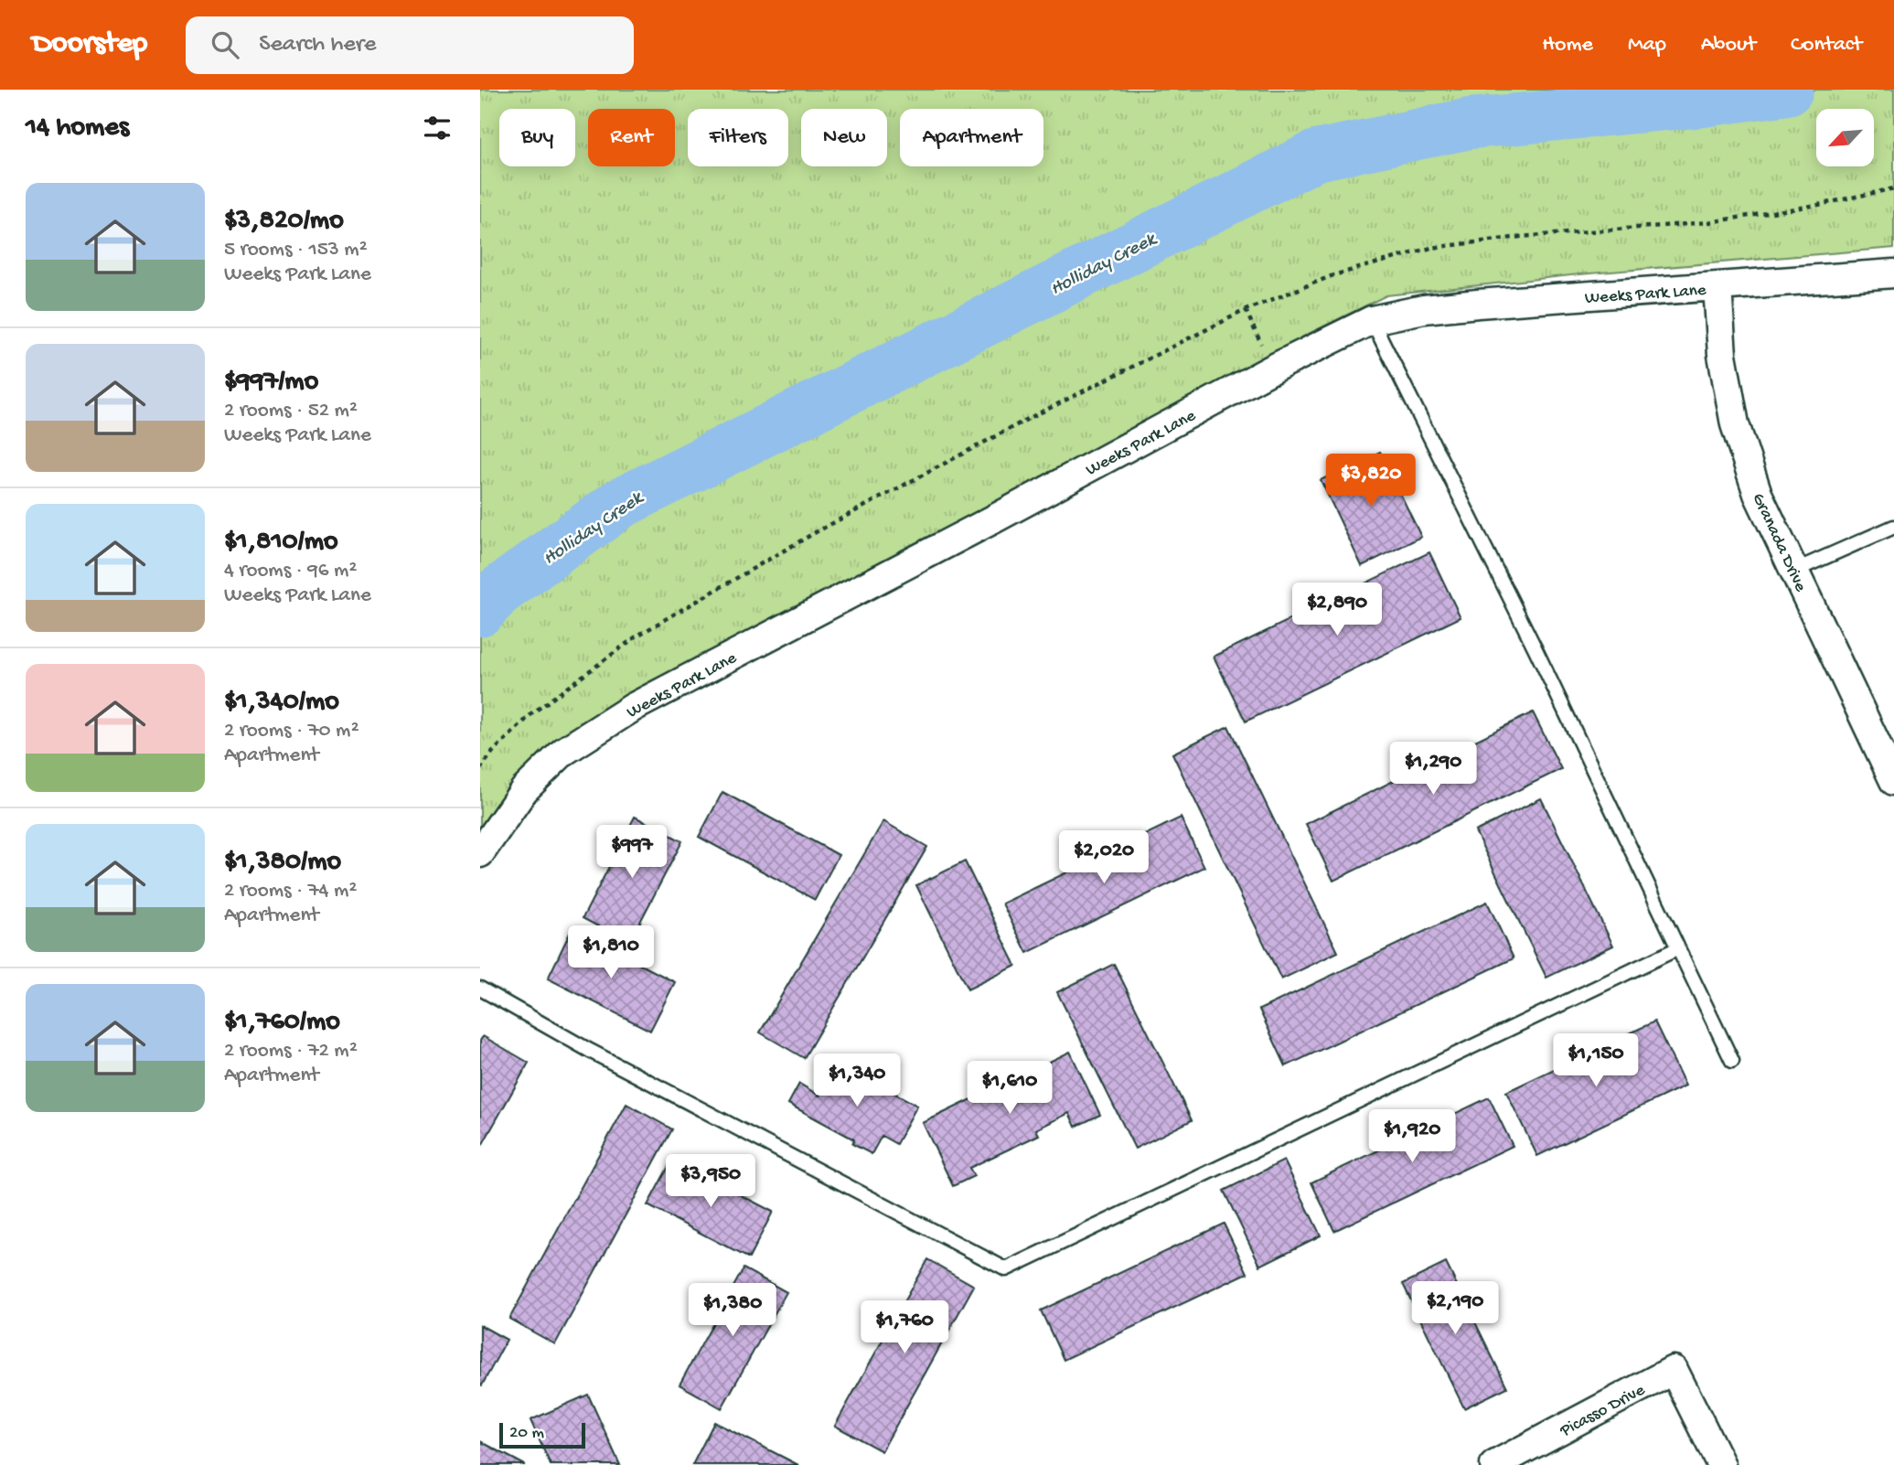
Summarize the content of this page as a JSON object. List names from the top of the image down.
{
  "streets": {
    "street": ["Weeks Park Lane", "Granada Drive", "Picasso Drive"]
  },
  "crossings": [
    ["Weeks Park Lane", "Granada Drive"]
  ],
  "water": ["Holliday Creek"],
  "scale_bar": "20 m",
  "north": "bottom left",
  "page": {
    "header": "Doorstep",
    "search": "Search here",
    "nav": [
      "Home",
      "Map",
      "About",
      "Contact"
    ],
    "heading": "14 homes",
    "chip": [
      "Buy",
      "Rent",
      "Filters",
      "New",
      "Apartment"
    ],
    "list": [
      {
        "name": "$3,820/mo",
        "note": "5 rooms · 153 m² · Weeks Park Lane"
      },
      {
        "name": "$997/mo",
        "note": "2 rooms · 52 m² · Weeks Park Lane"
      },
      {
        "name": "$1,810/mo",
        "note": "4 rooms · 96 m² · Weeks Park Lane"
      },
      {
        "name": "$1,340/mo",
        "note": "2 rooms · 70 m² · Apartment"
      },
      {
        "name": "$1,380/mo",
        "note": "2 rooms · 74 m² · Apartment"
      },
      {
        "name": "$1,760/mo",
        "note": "2 rooms · 72 m² · Apartment"
      }
    ],
    "price": [
      "$3,820",
      "$2,890",
      "$1,290",
      "$997",
      "$2,020",
      "$1,810",
      "$1,150",
      "$1,340",
      "$1,610",
      "$1,920",
      "$3,950",
      "$2,190",
      "$1,380",
      "$1,760"
    ],
    "scale": "20 m"
  }
}
